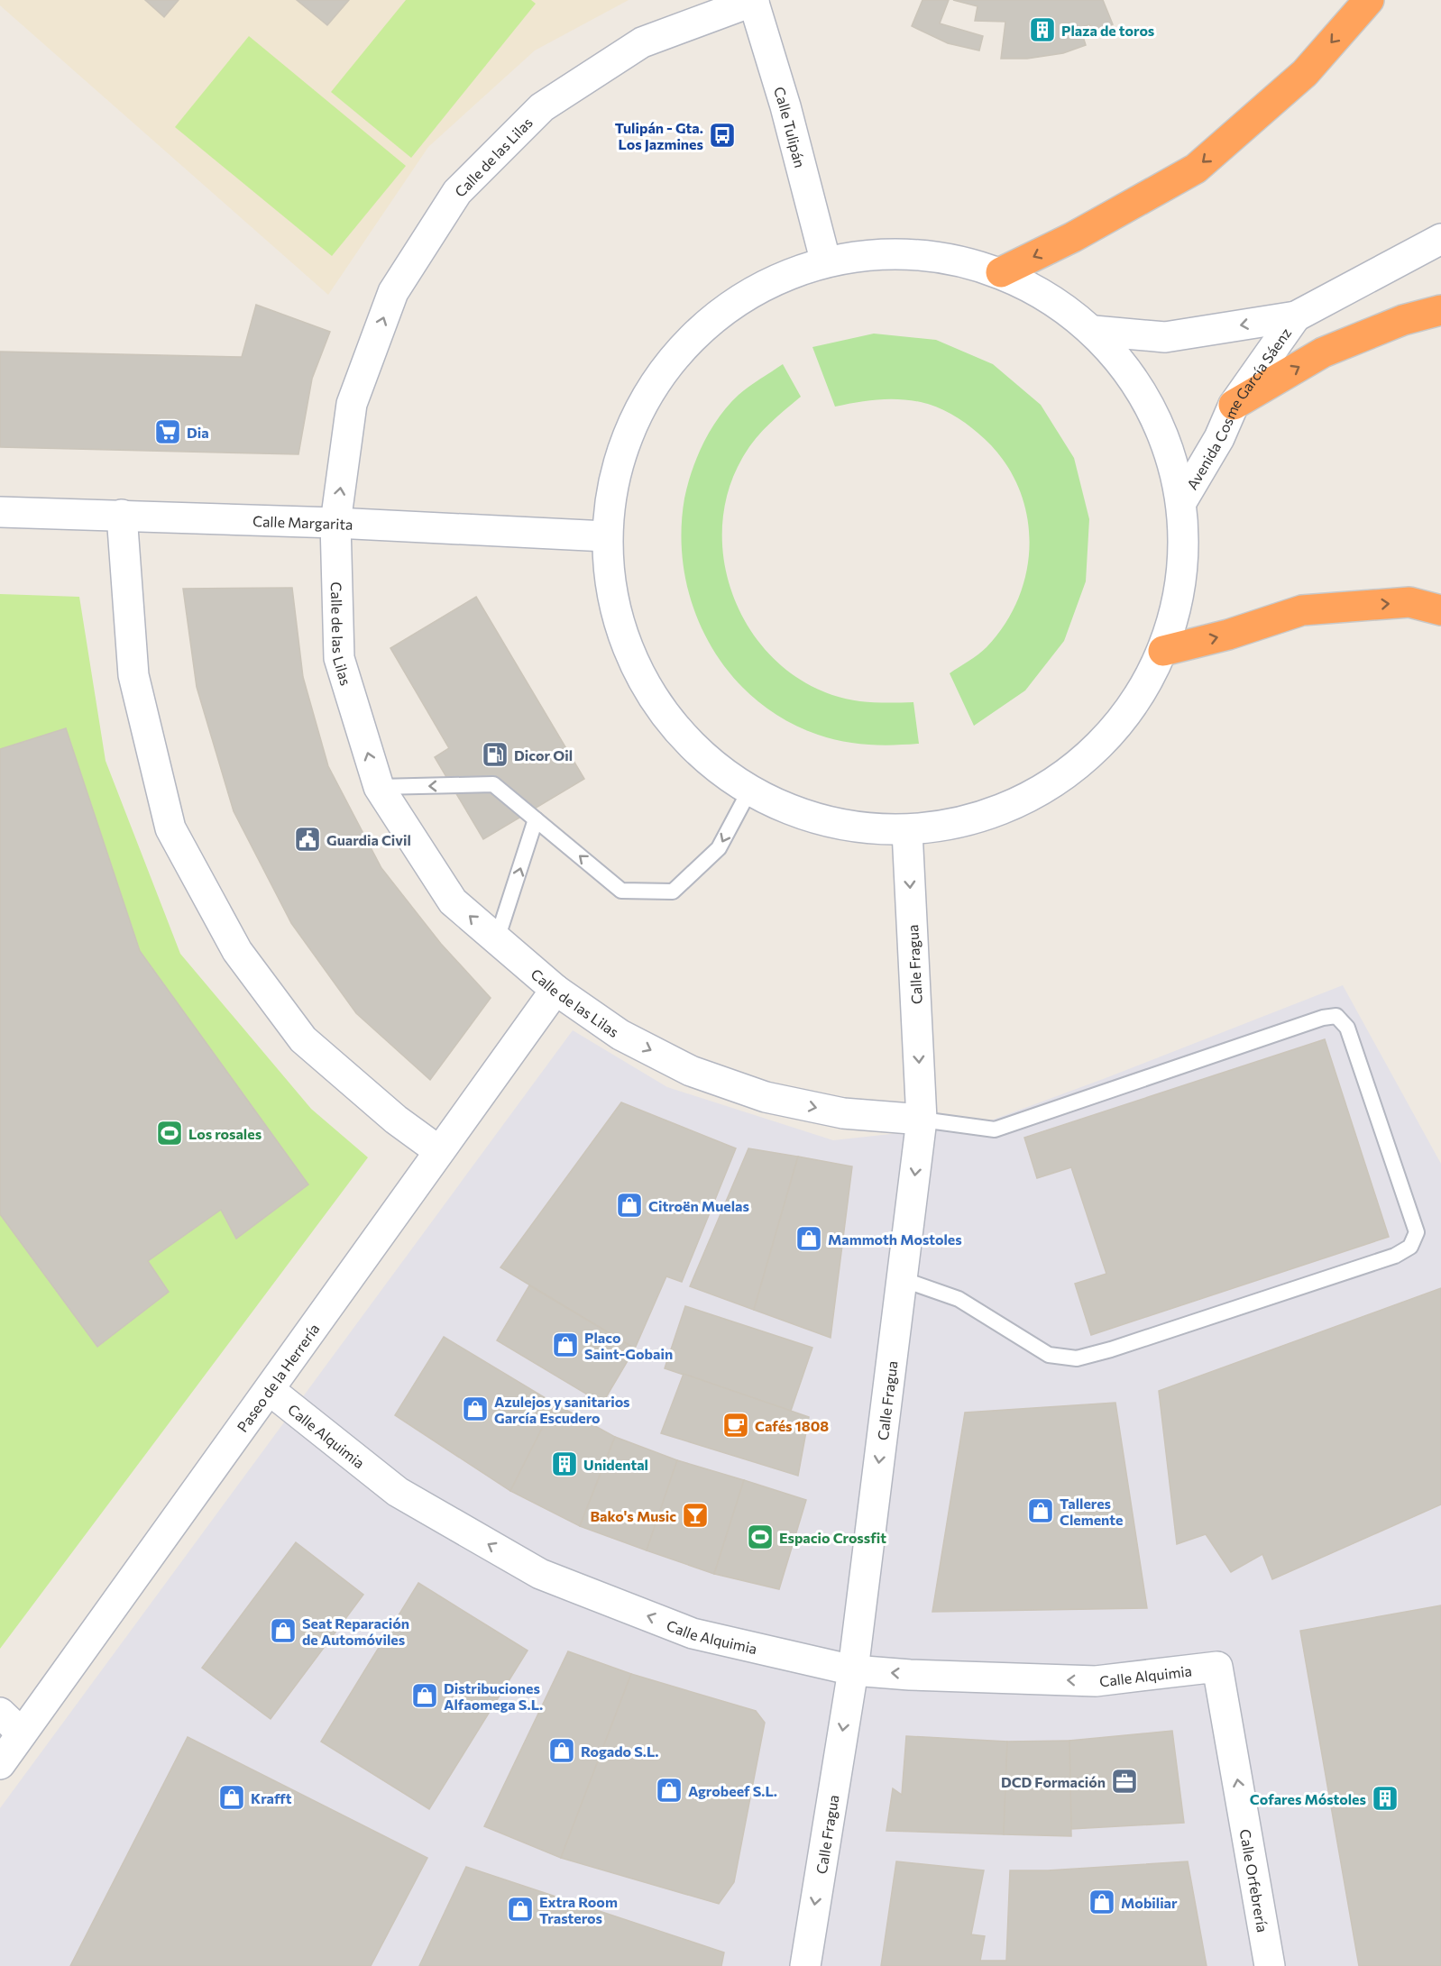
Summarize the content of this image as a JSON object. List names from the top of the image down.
{
  "streets": {
    "street": [
      "Calle Tulipán",
      "Calle de las Lilas",
      "Avenida Cosme García Sáenz",
      "Calle Margarita",
      "Calle Fragua",
      "Paseo de la Herrería",
      "Calle Alquimia",
      "Calle Orfebrería"
    ]
  },
  "crossings": [
    ["Calle Tulipán", "Calle de las Lilas"],
    ["Calle de las Lilas", "Calle Margarita"],
    ["Calle de las Lilas", "Calle Fragua"],
    ["Calle de las Lilas", "Paseo de la Herrería"],
    ["Calle Fragua", "Calle Alquimia"],
    ["Paseo de la Herrería", "Calle Alquimia"],
    ["Calle Alquimia", "Calle Orfebrería"]
  ],
  "one_way": ["Calle Fragua", "Calle Alquimia", "Calle Orfebrería"],
  "places": {
    "building": ["Plaza de toros", "Unidental", "Cofares Móstoles"],
    "bus stop": ["Tulipán - Gta. Los Jazmines"],
    "supermarket": ["Dia"],
    "fuel station": ["Dicor Oil"],
    "public building": ["Guardia Civil"],
    "sports": ["Los rosales", "Espacio Crossfit"],
    "shop": [
      "Citroën Muelas",
      "Mammoth Mostoles",
      "Placo Saint-Gobain",
      "Azulejos y sanitarios García Escudero",
      "Talleres Clemente",
      "Seat Reparación de Automóviles",
      "Distribuciones Alfaomega S.L.",
      "Rogado S.L.",
      "Agrobeef S.L.",
      "Krafft",
      "Mobiliar",
      "Extra Room Trasteros"
    ],
    "cafe": ["Cafés 1808"],
    "bar": ["Bako's Music"],
    "office": ["DCD Formación"]
  }
}
